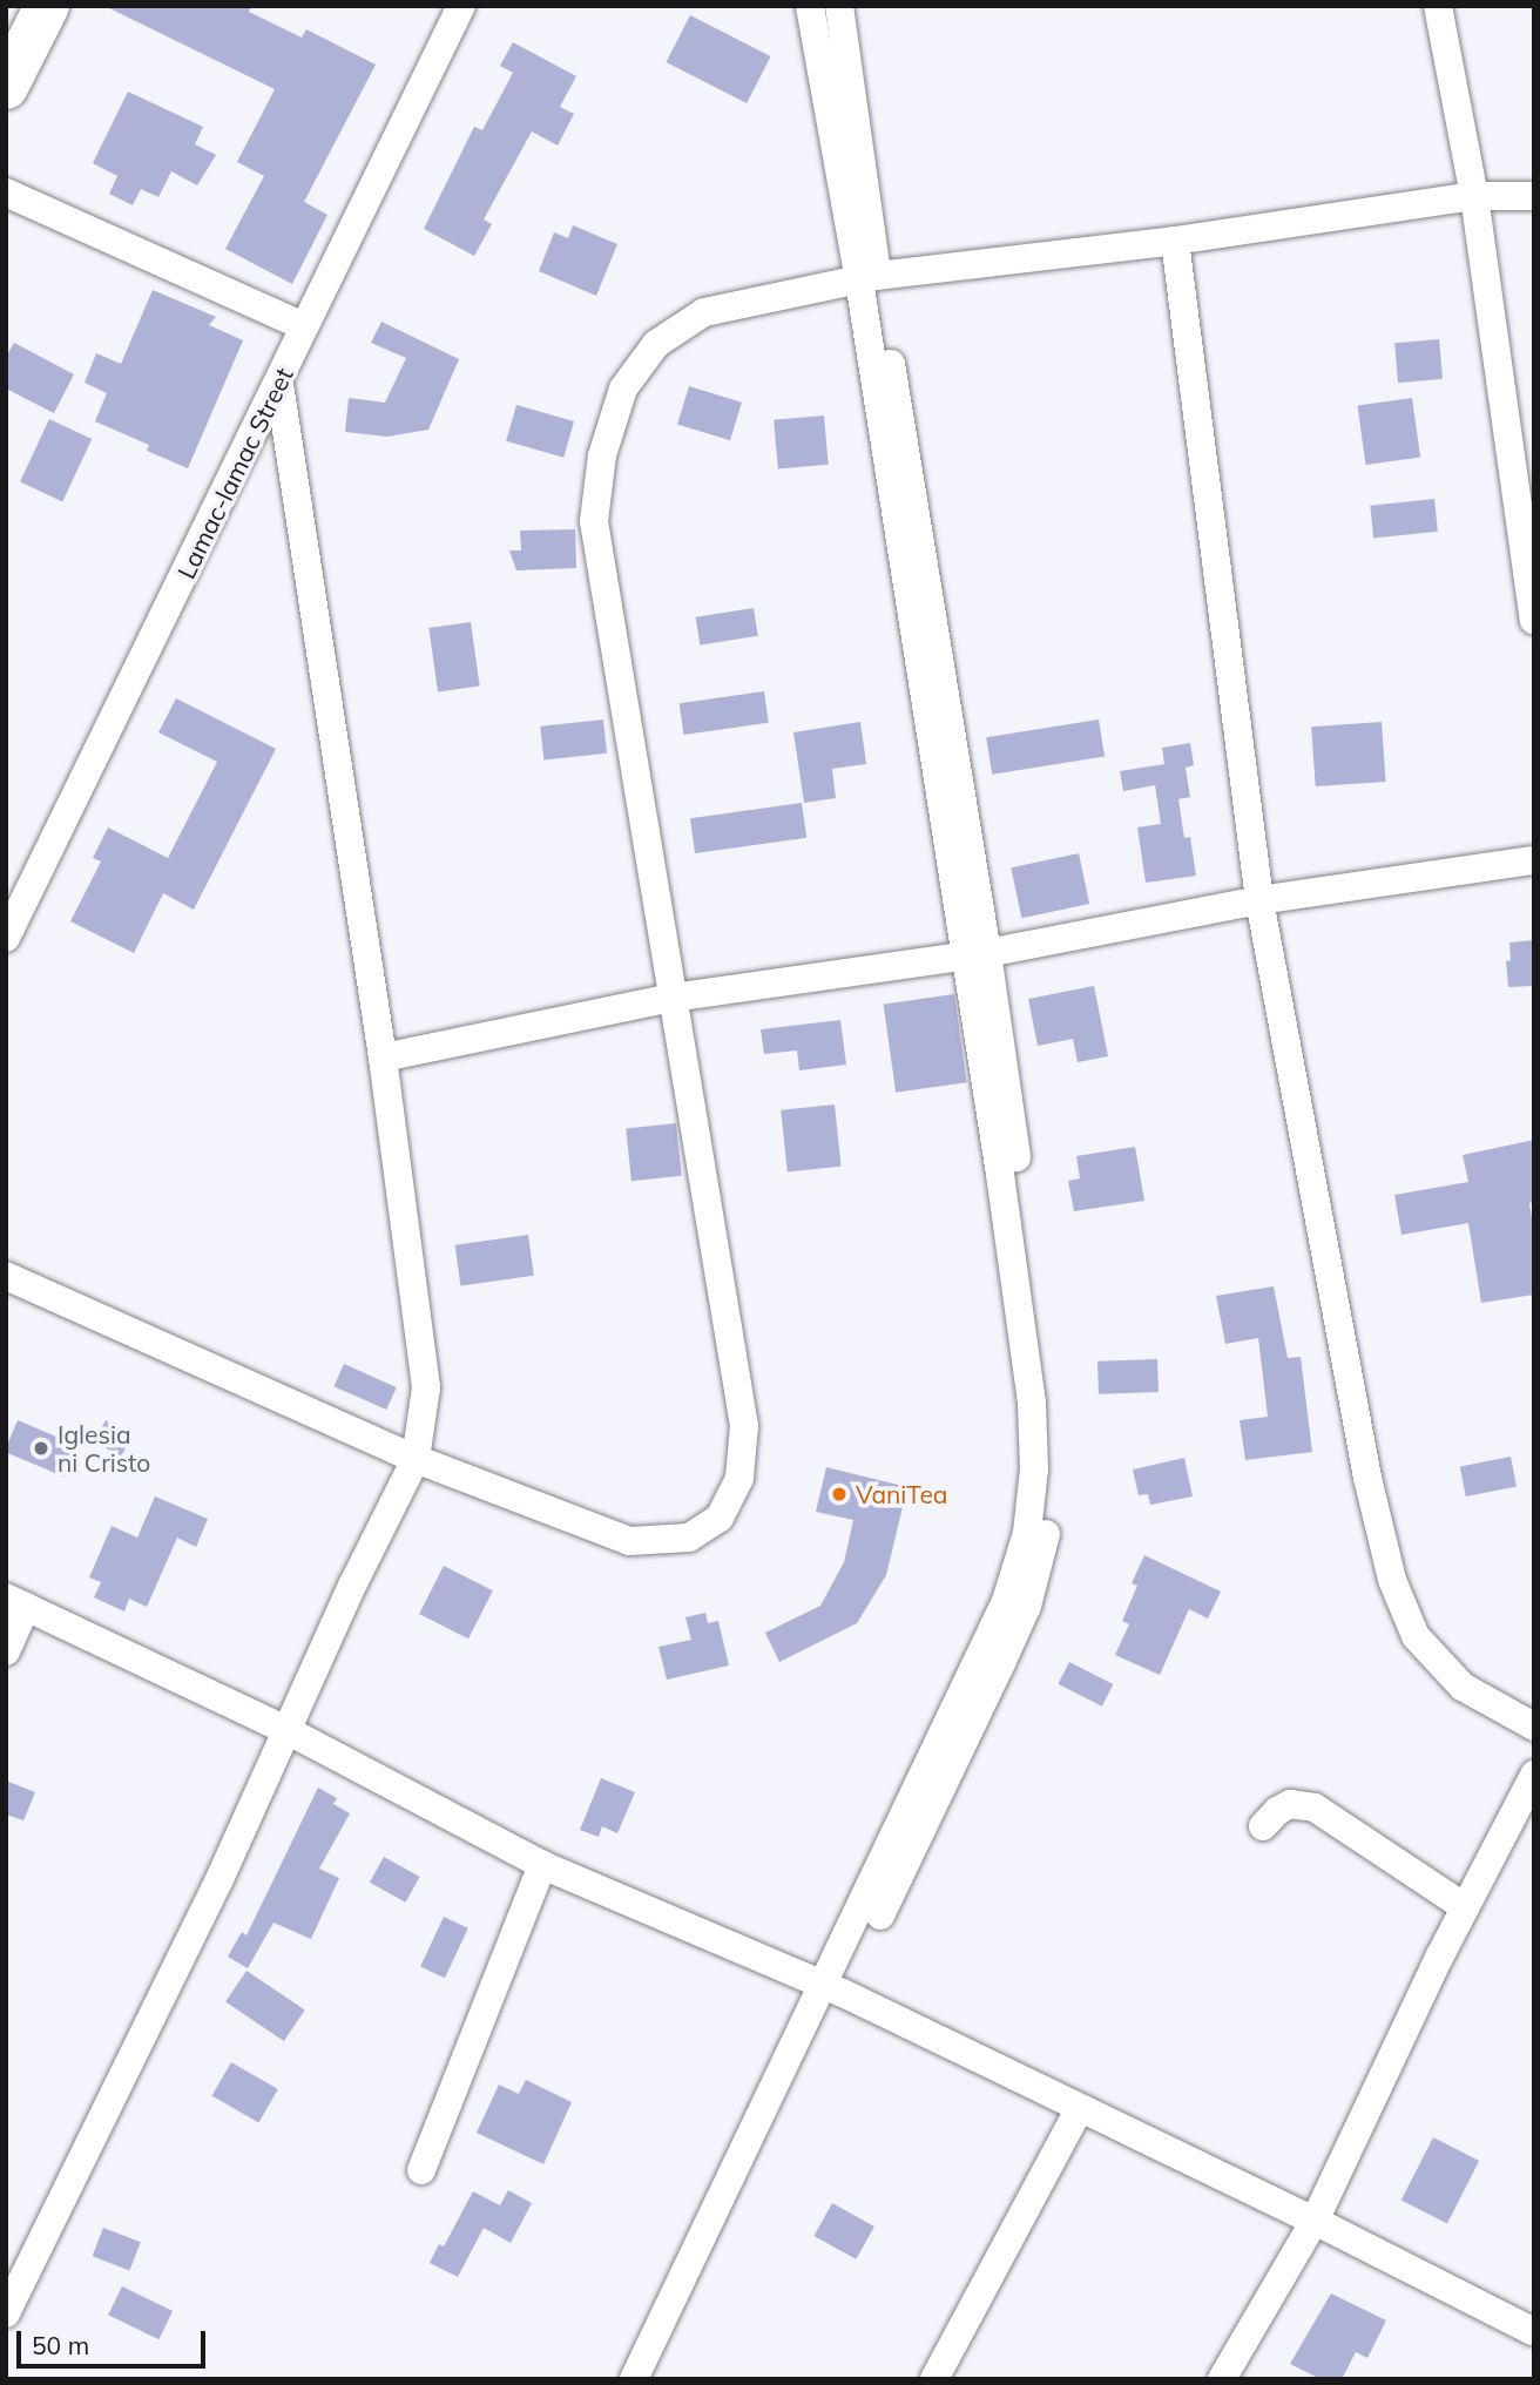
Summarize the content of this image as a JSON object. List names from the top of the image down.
{
  "streets": {
    "street": ["Lamac-lamac Street"]
  },
  "places": ["Iglesia ni Cristo", "VaniTea"],
  "scale_bar": "50 m"
}
